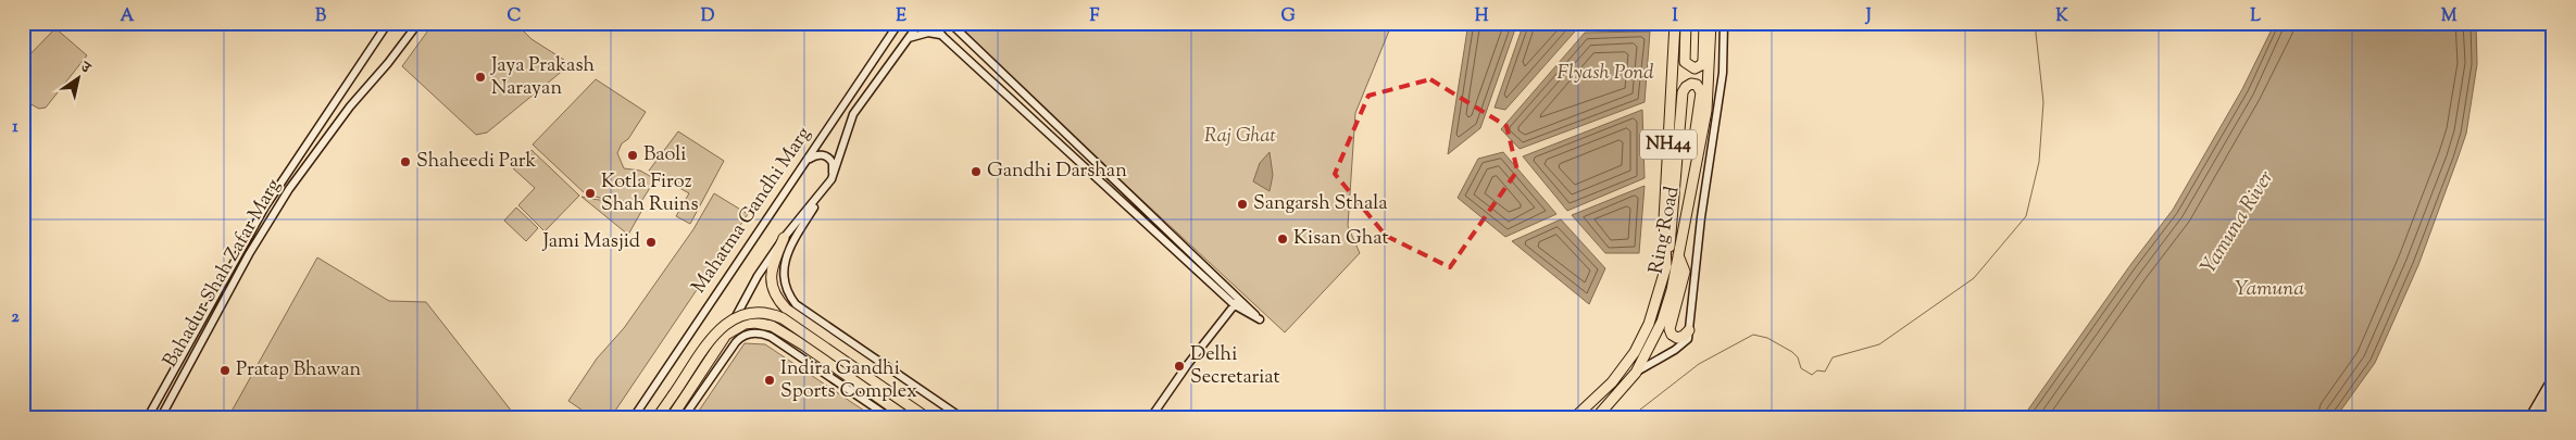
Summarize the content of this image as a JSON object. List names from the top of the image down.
{
  "streets": {
    "highway": ["NH44", "Ring Road"],
    "main road": ["Mahatma Gandhi Marg", "Bahadur Shah Zafar Marg"]
  },
  "water": ["Flyash Pond", "Yamuna River", "Yamuna"],
  "parks": ["Raj Ghat"],
  "places": [
    "Jaya Prakash Narayan",
    "Baoli",
    "Shaheedi Park",
    "Gandhi Darshan",
    "Kotla Firoz Shah Ruins",
    "Sangarsh Sthala",
    "Kisan Ghat",
    "Jami Masjid",
    "Delhi Secretariat",
    "Pratap Bhawan",
    "Indira Gandhi Sports Complex"
  ],
  "north": "top right",
  "grid": {
    "columns": [
      "A",
      "B",
      "C",
      "D",
      "E",
      "F",
      "G",
      "H",
      "I",
      "J",
      "K",
      "L",
      "M"
    ],
    "rows": ["1", "2"]
  }
}
